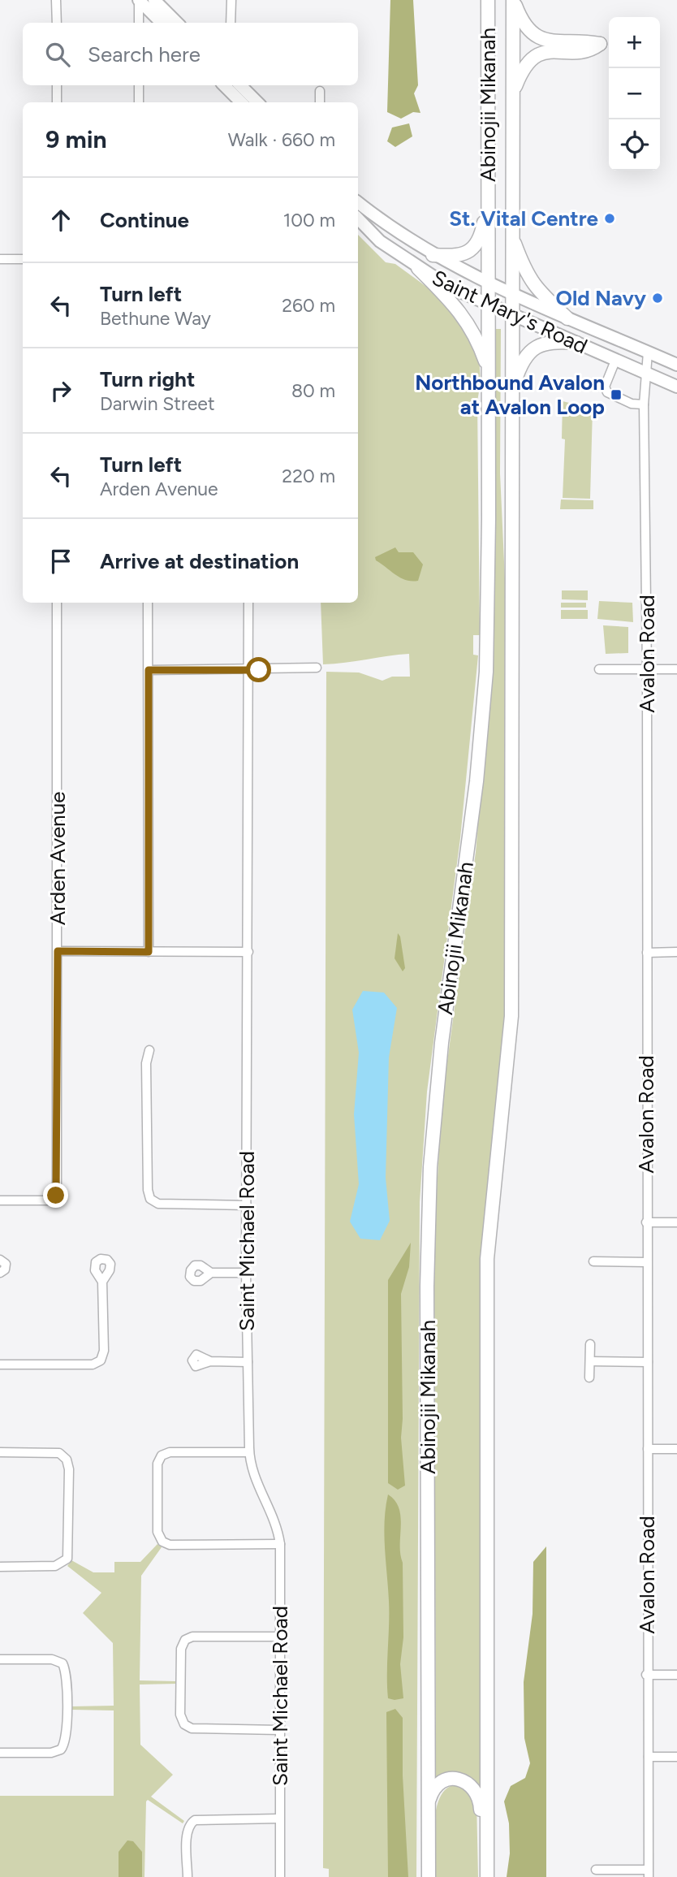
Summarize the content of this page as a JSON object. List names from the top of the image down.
{
  "streets": {
    "main road": ["Abinojii Mikanah", "Saint Mary's Road"],
    "street": ["Avalon Road", "Arden Avenue", "Saint Michael Road"]
  },
  "crossings": [
    ["Abinojii Mikanah", "Saint Mary's Road"],
    ["Saint Mary's Road", "Avalon Road"]
  ],
  "places": {
    "other": ["St. Vital Centre", "Old Navy"],
    "transit": ["Northbound Avalon at Avalon Loop"]
  },
  "page": {
    "map_buttons": ["+", "−"],
    "search": "Search here",
    "heading": ["9 min", "Walk · 660 m"],
    "list": [
      ["Continue", "100 m"],
      ["Turn left", "Bethune Way", "260 m"],
      ["Turn right", "Darwin Street", "80 m"],
      ["Turn left", "Arden Avenue", "220 m"],
      "Arrive at destination"
    ]
  }
}
